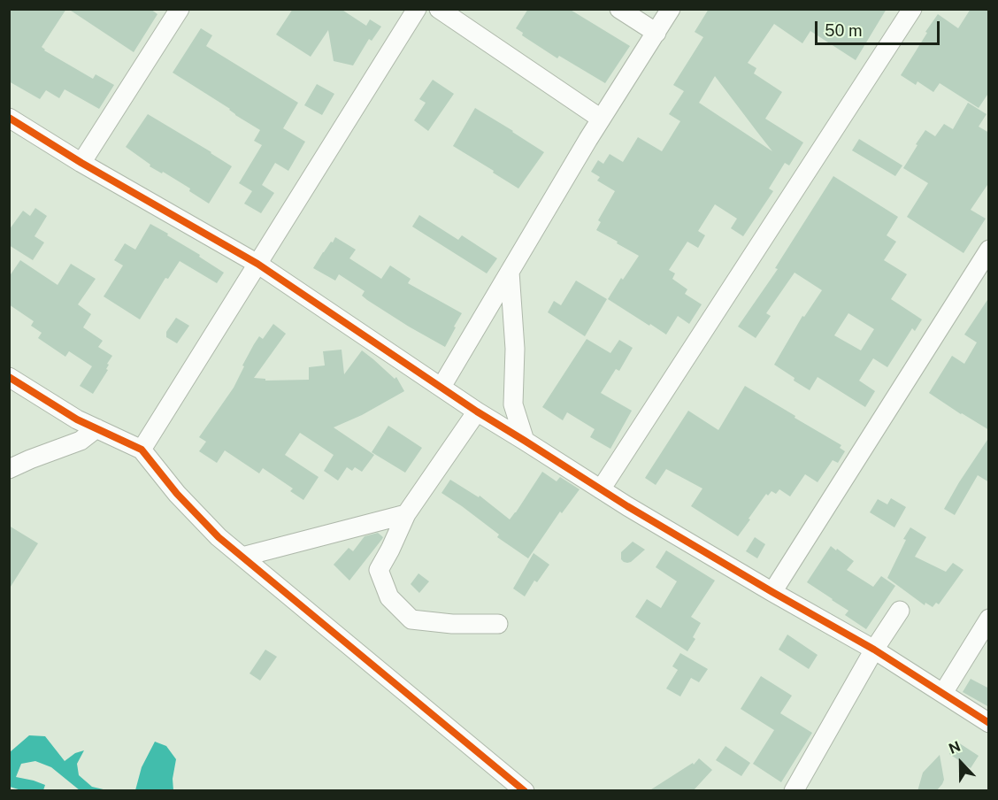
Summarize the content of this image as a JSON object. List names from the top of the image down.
{
  "scale_bar": "50 m",
  "north": "top"
}
